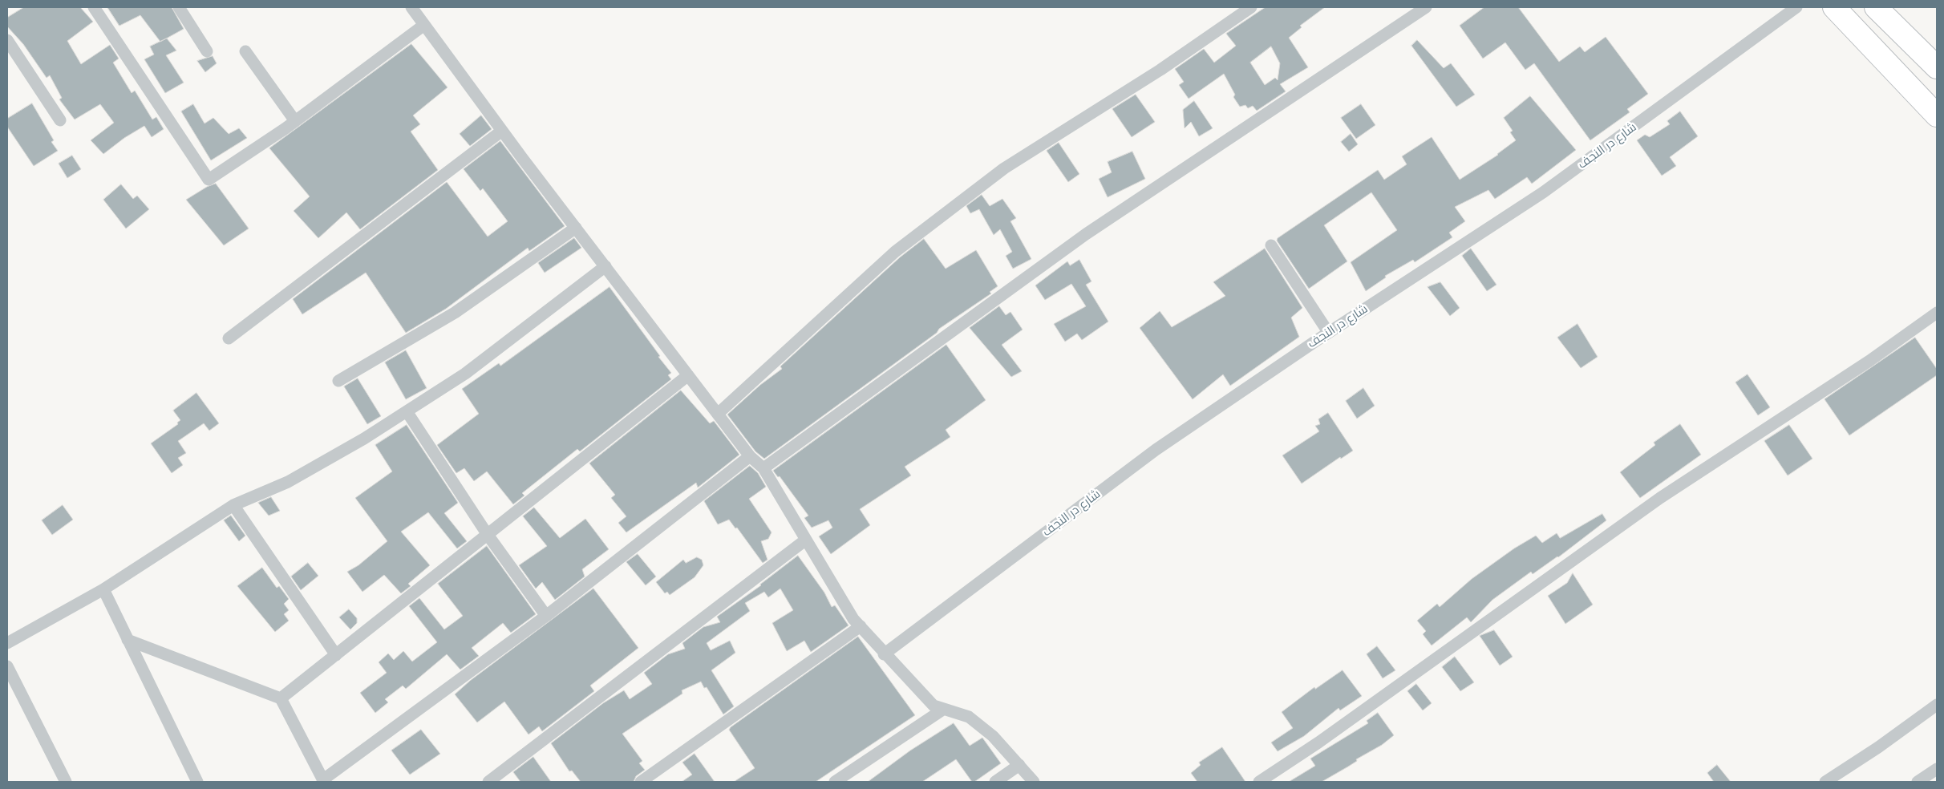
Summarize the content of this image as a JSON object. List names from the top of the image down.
{
  "streets": {
    "street": ["شارع در النجف"]
  }
}
